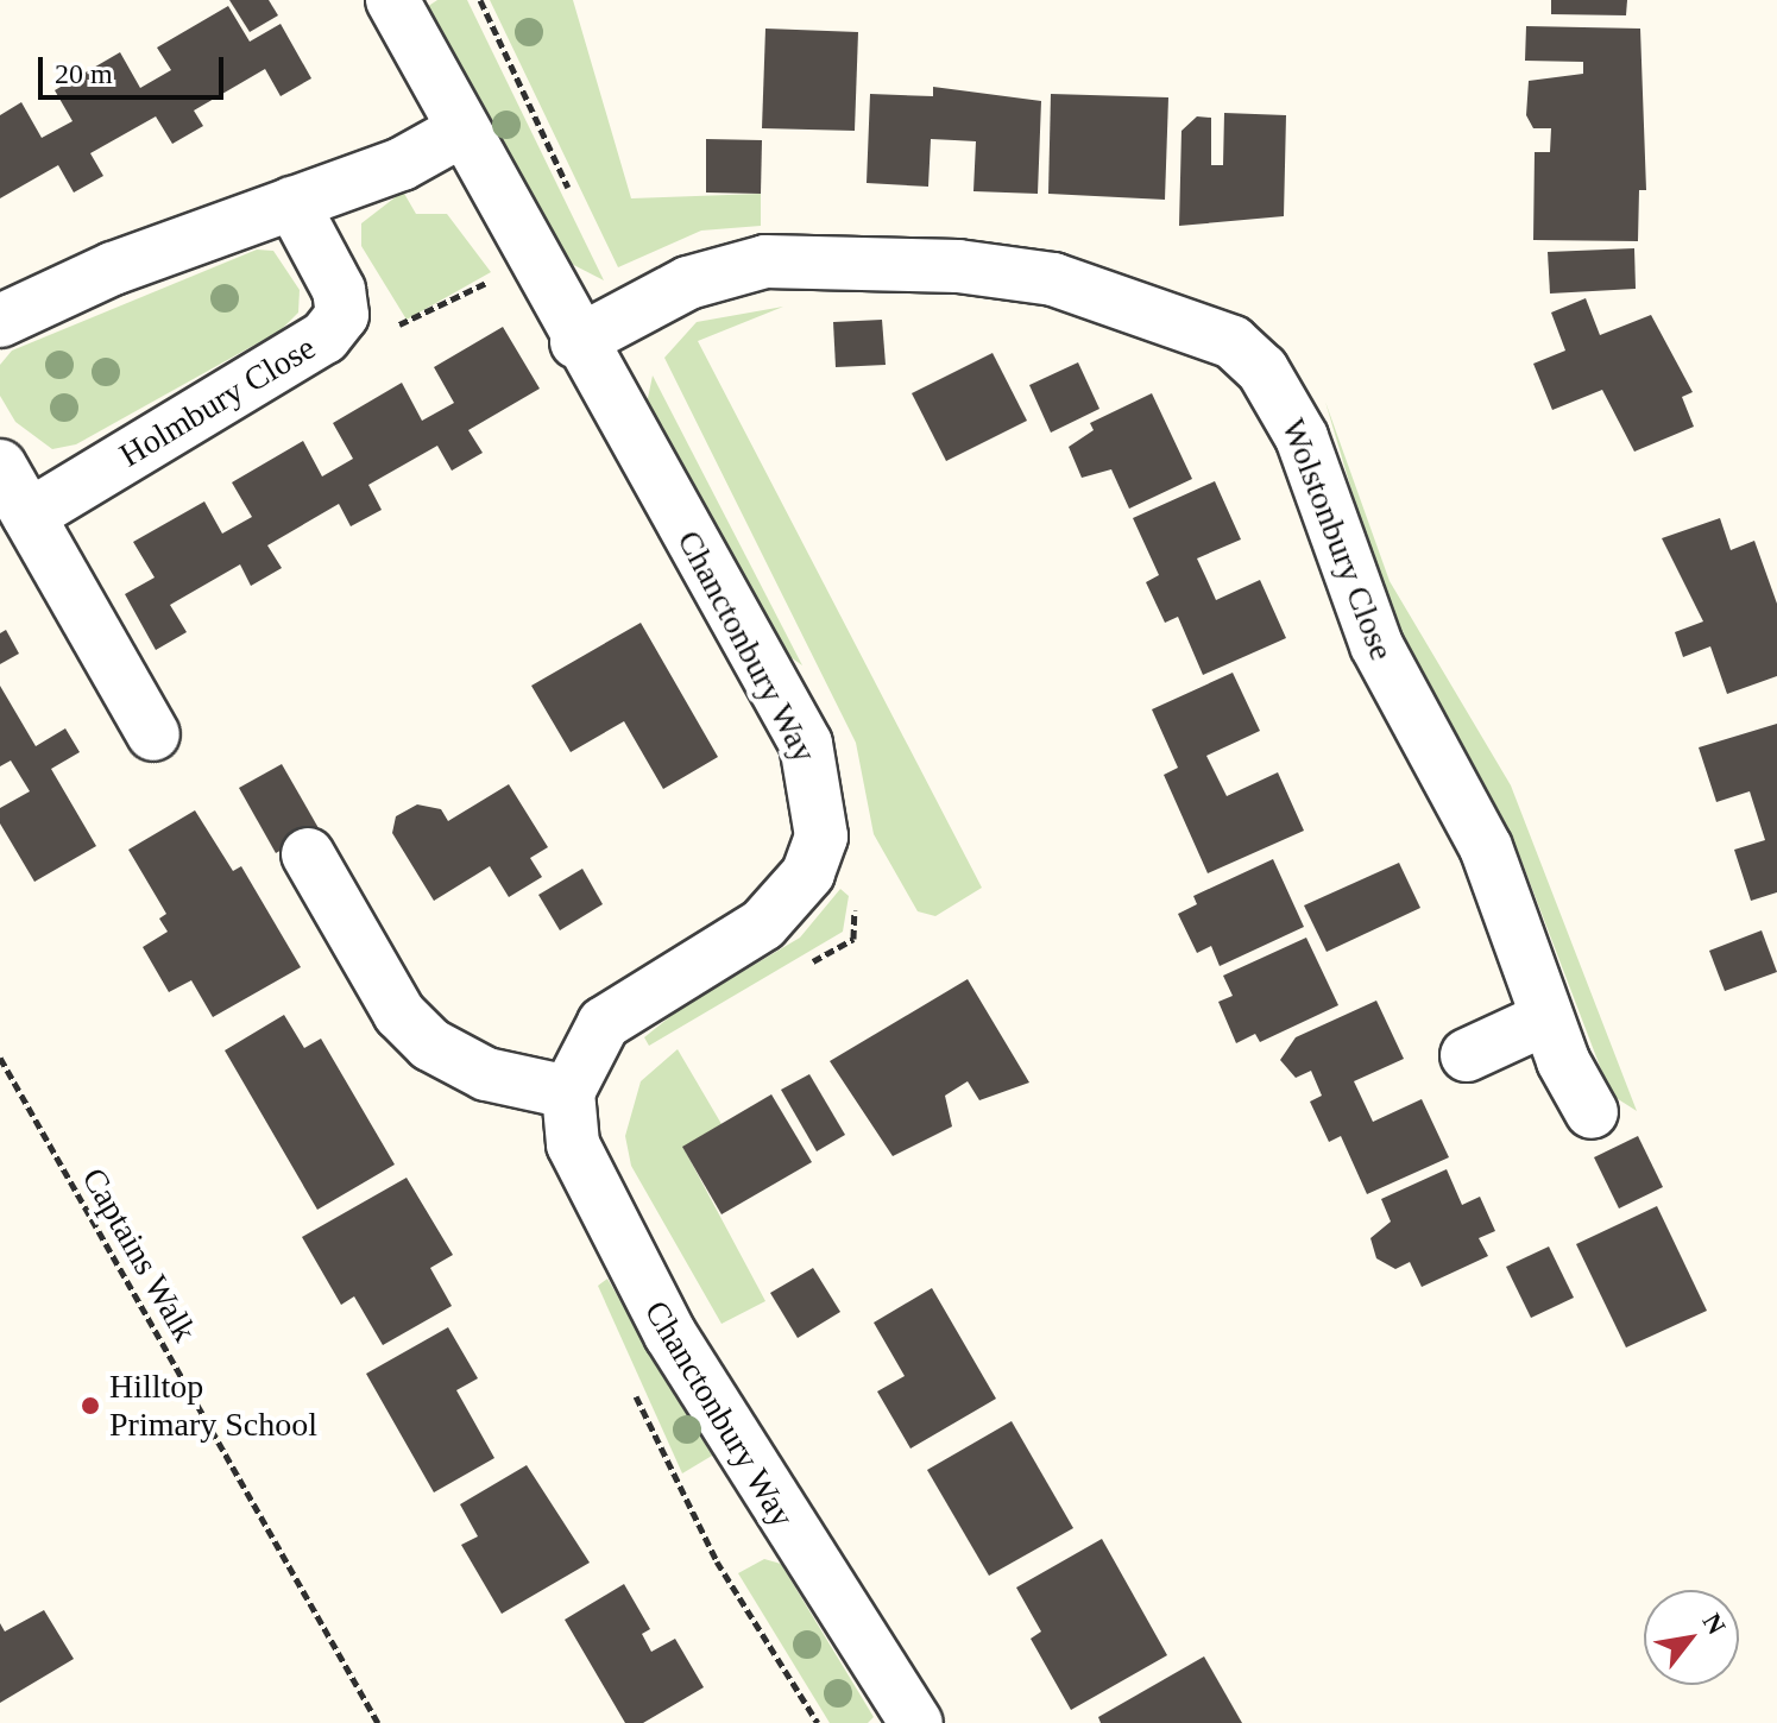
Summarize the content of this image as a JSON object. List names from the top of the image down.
{
  "streets": {
    "street": ["Holmbury Close", "Wolstonbury Close", "Chanctonbury Way"],
    "path": ["Captains Walk"]
  },
  "crossings": [
    ["Wolstonbury Close", "Chanctonbury Way"]
  ],
  "places": ["Hilltop Primary School"],
  "scale_bar": "20 m",
  "north": "top right"
}
